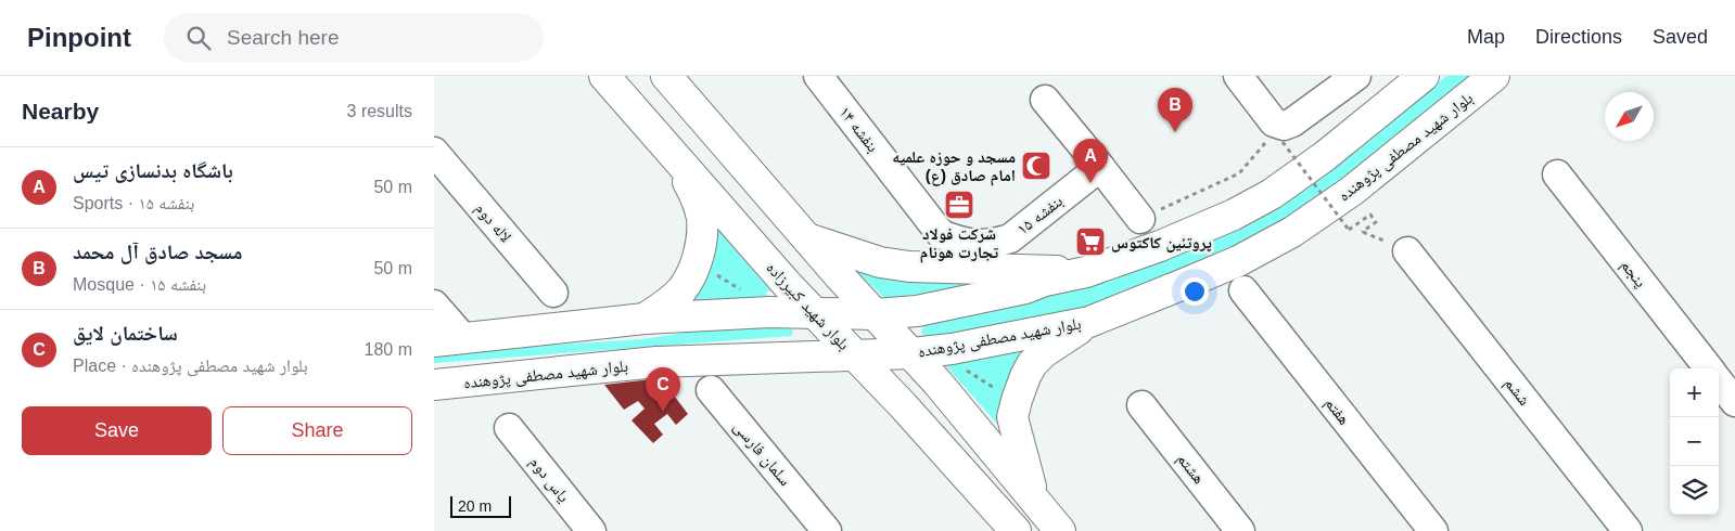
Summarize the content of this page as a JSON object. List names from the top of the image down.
{
  "streets": {
    "main road": ["بلوار شهید مصطفی پژوهنده", "بلوار شهید کبیرزاده"],
    "street": [
      "بنفشه ۱۴",
      "بنفشه ۱۵",
      "لاله دوم",
      "پنجم",
      "ششم",
      "هفتم",
      "سلمان فارسی",
      "هشتم",
      "یاس دوم"
    ]
  },
  "crossings": [
    ["بنفشه ۱۴", "بنفشه ۱۵"],
    ["بلوار شهید مصطفی پژوهنده", "بلوار شهید کبیرزاده"]
  ],
  "places": {
    "mosque": ["مسجد و حوزه علمیه امام صادق (ع)"],
    "office": ["شرکت فولاد تجارت هونام"],
    "supermarket": ["پروتئین کاکتوس"]
  },
  "scale_bar": "20 m",
  "north": "bottom left",
  "page": {
    "header": "Pinpoint",
    "search": "Search here",
    "nav": ["Map", "Directions", "Saved"],
    "heading": ["Nearby", "3 results"],
    "pins": ["B", "A", "C"],
    "list": [
      {
        "mark": "A",
        "name": "باشگاه بدنسازی تیس",
        "note": "Sports · بنفشه ۱۵",
        "value": "50 m"
      },
      {
        "mark": "B",
        "name": "مسجد صادق آل محمد",
        "note": "Mosque · بنفشه ۱۵",
        "value": "50 m"
      },
      {
        "mark": "C",
        "name": "ساختمان لایق",
        "note": "Place · بلوار شهید مصطفی پژوهنده",
        "value": "180 m"
      }
    ],
    "map_buttons": ["+", "−"],
    "buttons": ["Save", "Share"],
    "scale": "20 m"
  }
}
